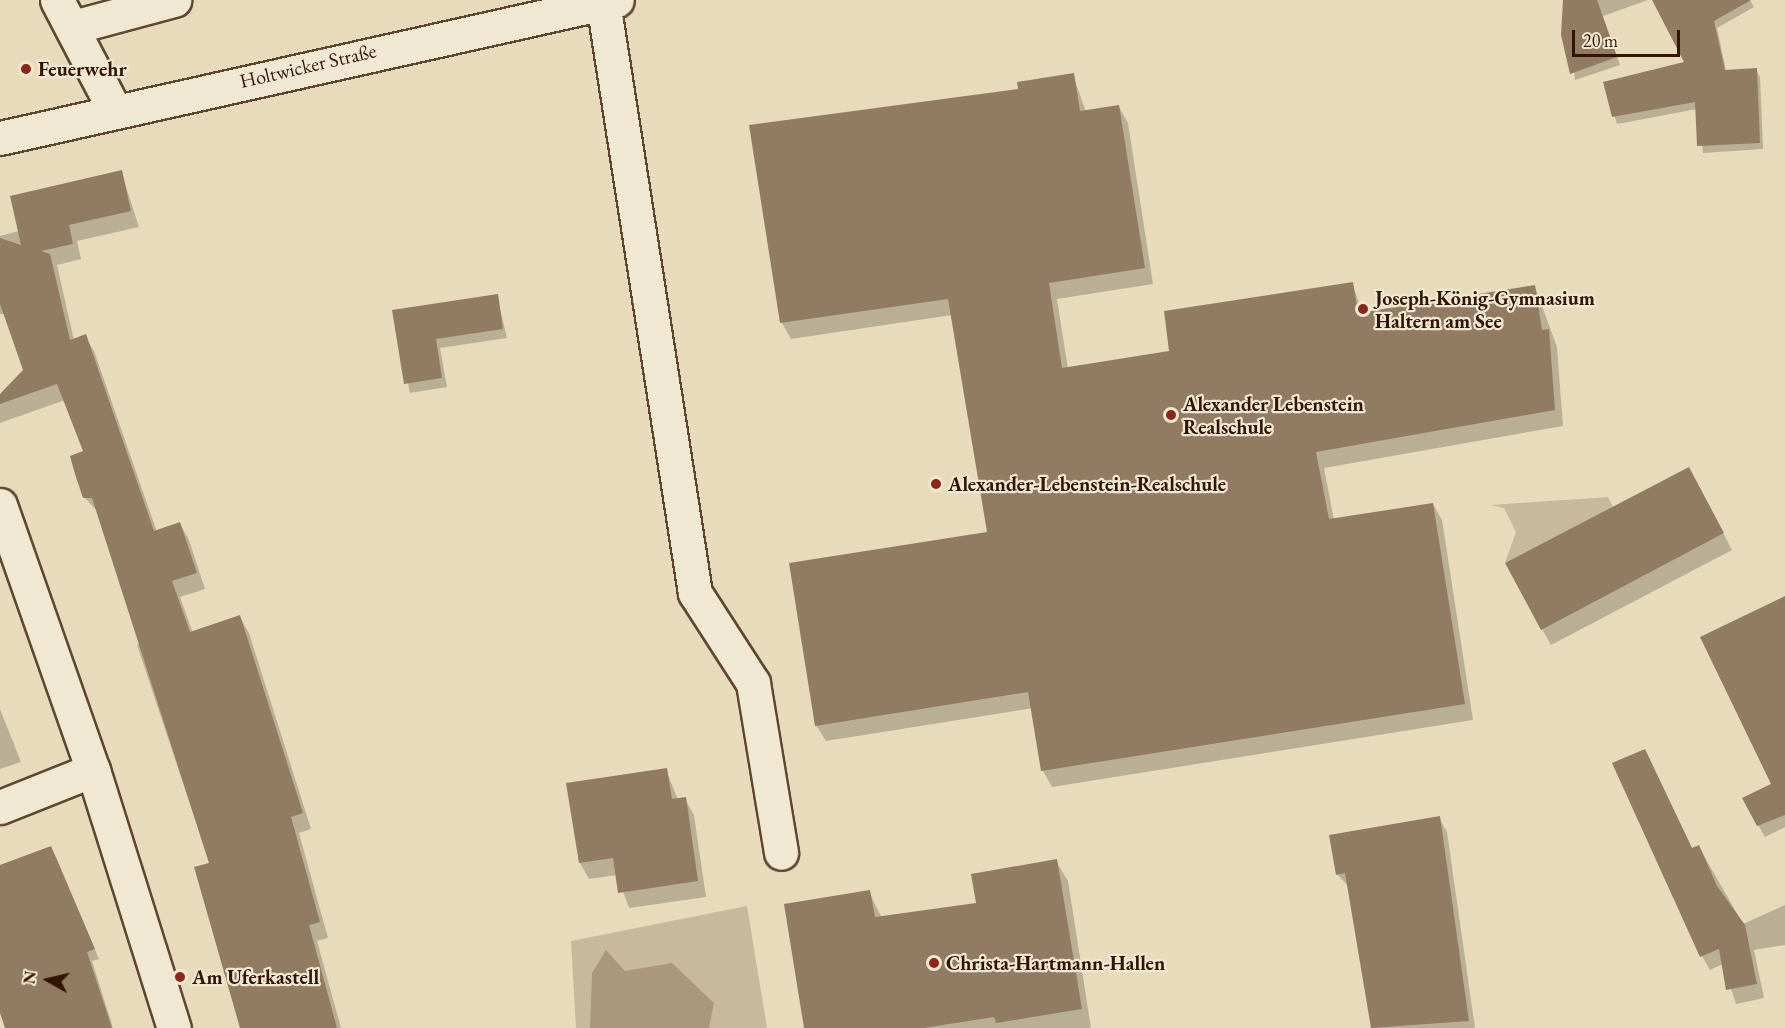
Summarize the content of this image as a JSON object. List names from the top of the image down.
{
  "streets": {
    "street": ["Holtwicker Straße"]
  },
  "places": [
    "Feuerwehr",
    "Joseph-König-Gymnasium Haltern am See",
    "Alexander Lebenstein Realschule",
    "Alexander-Lebenstein-Realschule",
    "Christa-Hartmann-Hallen",
    "Am Uferkastell"
  ],
  "scale_bar": "20 m",
  "north": "left"
}
